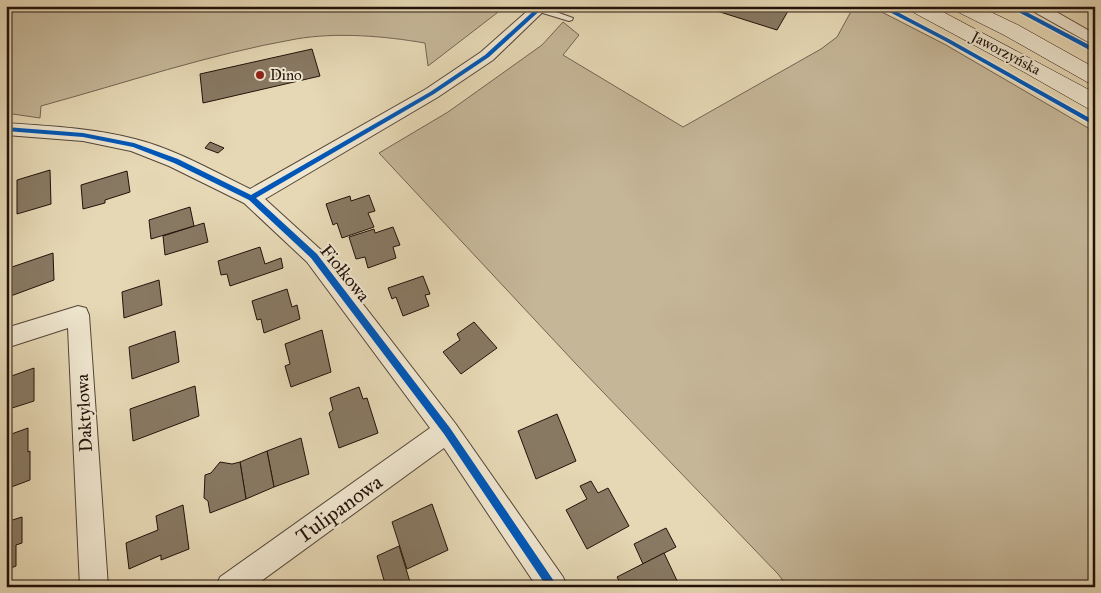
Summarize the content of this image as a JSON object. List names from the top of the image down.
{
  "streets": {
    "main road": ["Jaworzyńska"],
    "street": ["Fiołkowa", "Daktylowa", "Tulipanowa"]
  },
  "crossings": [
    ["Fiołkowa", "Tulipanowa"]
  ],
  "places": ["Dino"]
}
